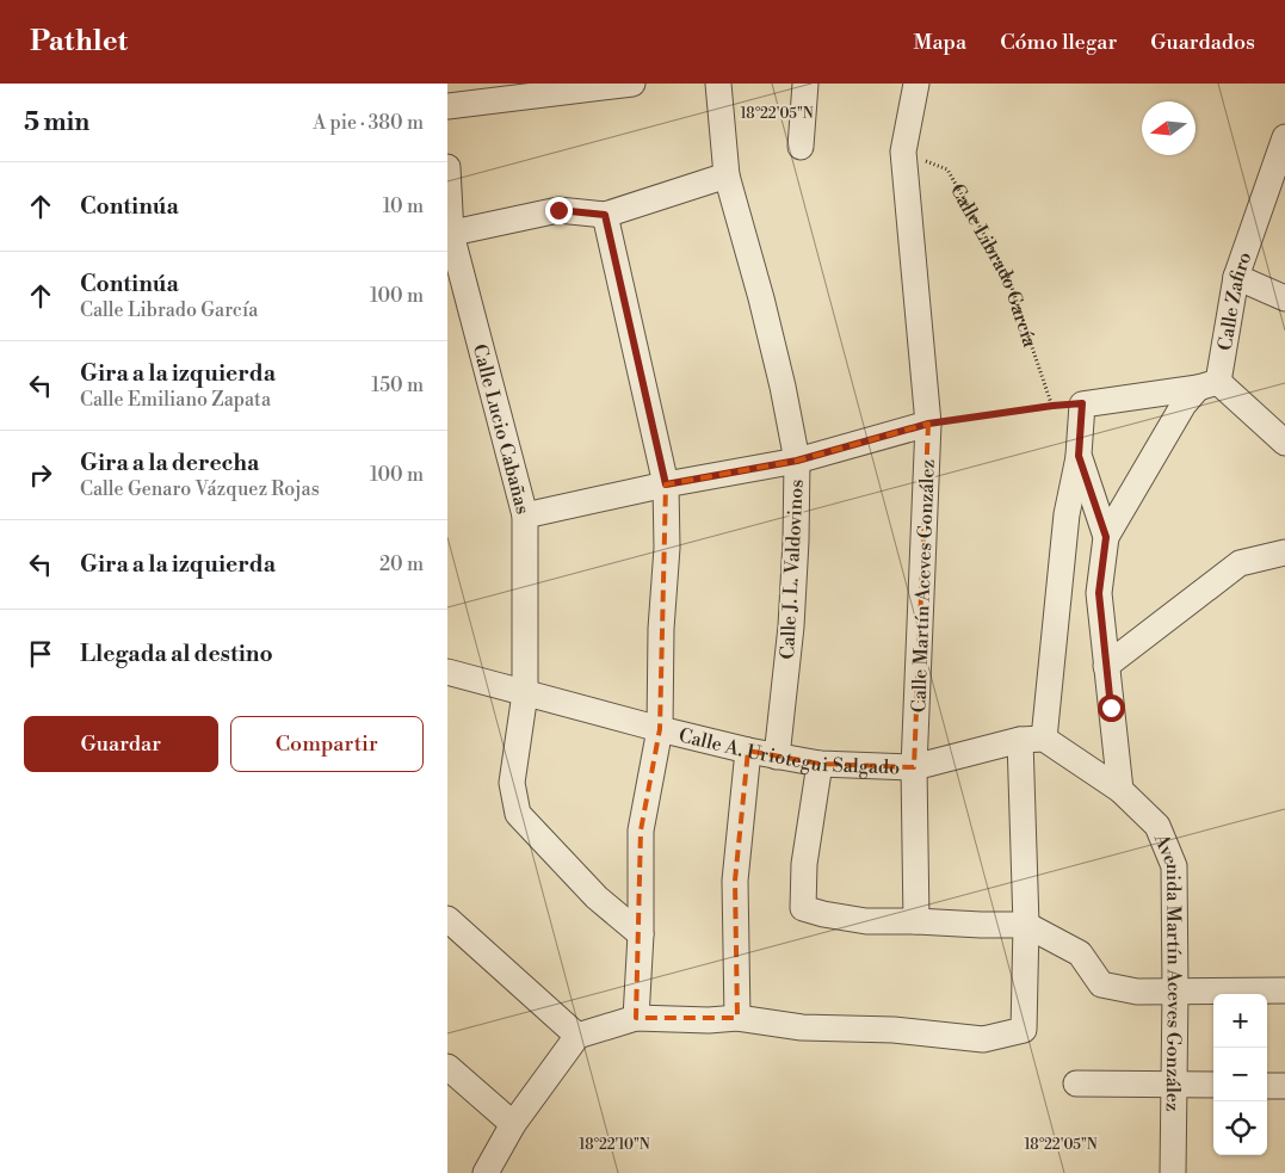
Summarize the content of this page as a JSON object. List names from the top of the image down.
{
  "streets": {
    "street": [
      "Calle Zafiro",
      "Calle Lucio Cabañas",
      "Calle J. L. Valdovinos",
      "Calle Martín Aceves González",
      "Calle A. Uriotegui Salgado",
      "Avenida Martín Aceves González"
    ],
    "path": ["Calle Librado García"]
  },
  "crossings": [
    ["Calle Librado García", "Calle Martín Aceves González"],
    ["Calle Lucio Cabañas", "Calle A. Uriotegui Salgado"],
    ["Calle J. L. Valdovinos", "Calle A. Uriotegui Salgado"],
    ["Calle Martín Aceves González", "Calle A. Uriotegui Salgado"]
  ],
  "north": "left",
  "page": {
    "header": "Pathlet",
    "nav": ["Mapa", "Cómo llegar", "Guardados"],
    "heading": ["5 min", "A pie · 380 m"],
    "list": [
      ["Continúa", "10 m"],
      ["Continúa", "Calle Librado García", "100 m"],
      ["Gira a la izquierda", "Calle Emiliano Zapata", "150 m"],
      ["Gira a la derecha", "Calle Genaro Vázquez Rojas", "100 m"],
      ["Gira a la izquierda", "20 m"],
      "Llegada al destino"
    ],
    "buttons": ["Guardar", "Compartir"],
    "map_buttons": ["+", "−"]
  },
  "coordinates": ["18°22'05\"N", "18°22'10\"N"]
}
